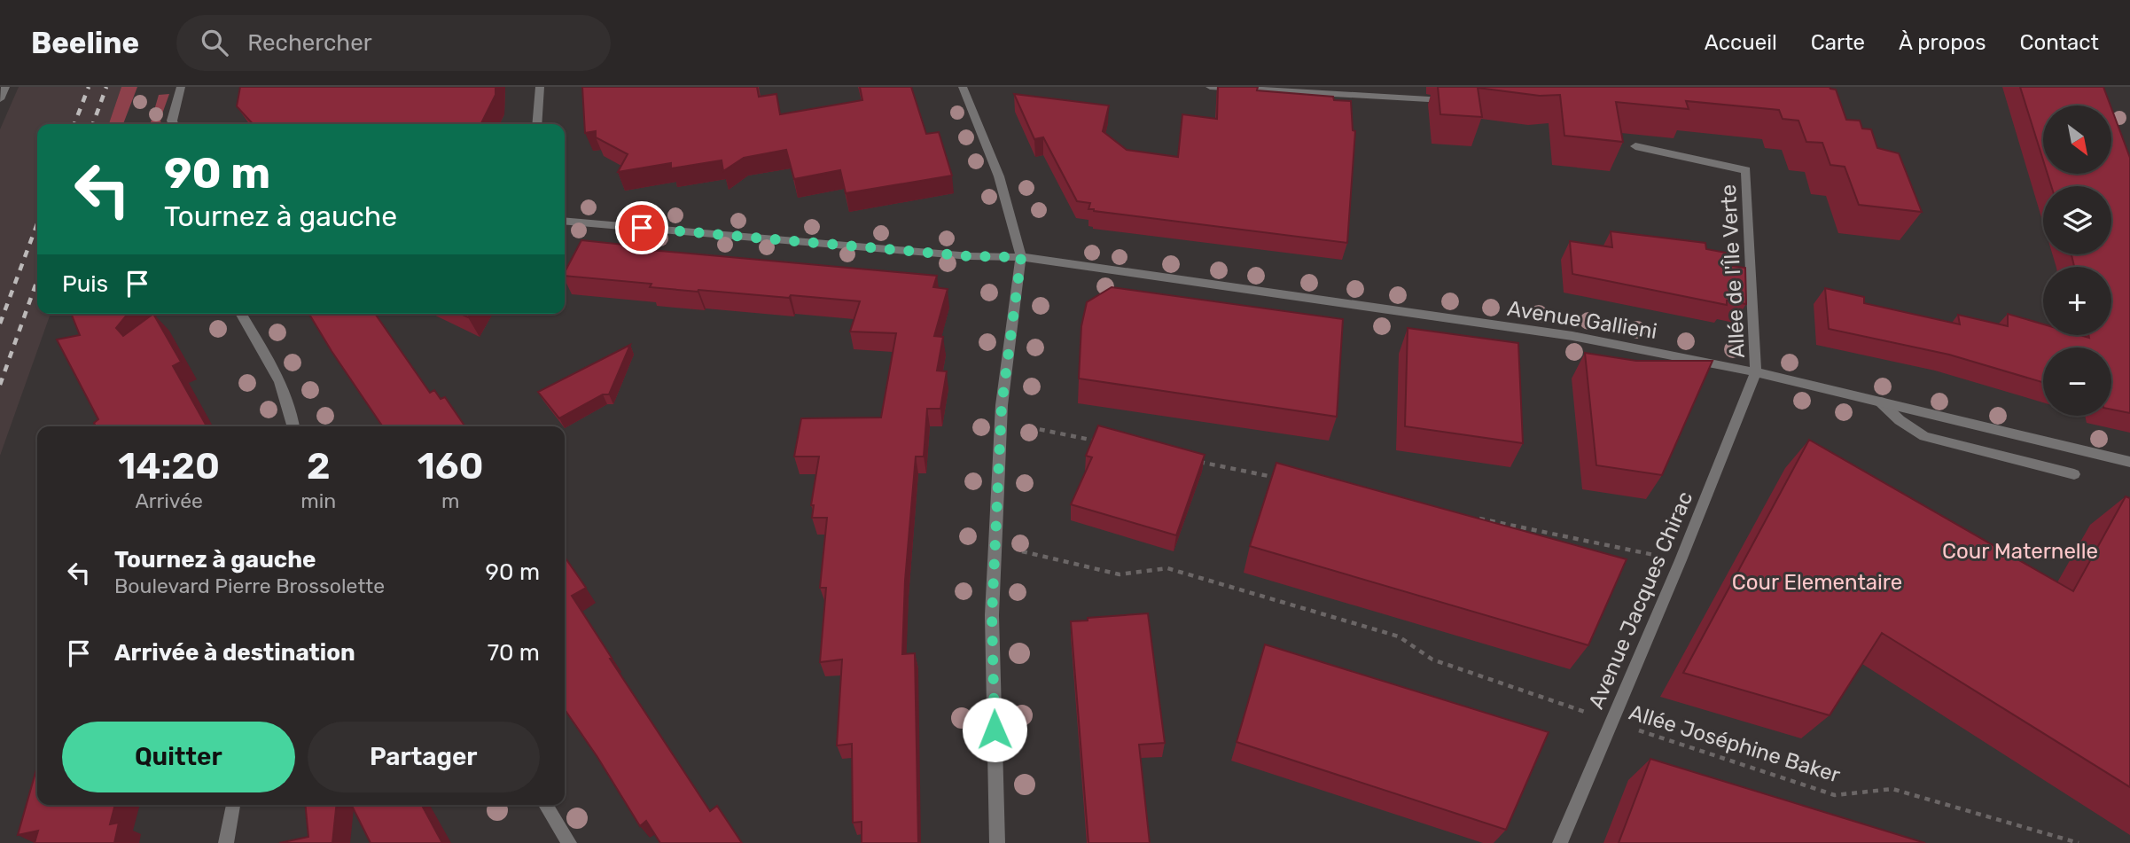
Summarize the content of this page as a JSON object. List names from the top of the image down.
{
  "streets": {
    "street": ["Allée de l'Île Verte", "Avenue Gallieni", "Avenue Jacques Chirac"],
    "path": ["Allée Joséphine Baker"]
  },
  "crossings": [
    ["Allée de l'Île Verte", "Avenue Gallieni"],
    ["Allée de l'Île Verte", "Avenue Jacques Chirac"],
    ["Avenue Gallieni", "Avenue Jacques Chirac"],
    ["Avenue Jacques Chirac", "Allée Joséphine Baker"]
  ],
  "parks": ["Cour Maternelle", "Cour Elementaire"],
  "north": "bottom right",
  "page": {
    "header": "Beeline",
    "search": "Rechercher",
    "nav": [
      "Accueil",
      "Carte",
      "À propos",
      "Contact"
    ],
    "map_buttons": ["+", "−"],
    "turn": ["90 m", "Tournez à gauche"],
    "then": "Puis",
    "eta": [
      "14:20",
      "Arrivée",
      "2",
      "min",
      "160",
      "m"
    ],
    "list": [
      {
        "name": "Tournez à gauche",
        "note": "Boulevard Pierre Brossolette",
        "value": "90 m"
      },
      {
        "name": "Arrivée à destination",
        "value": "70 m"
      }
    ],
    "buttons": ["Quitter", "Partager"]
  }
}
